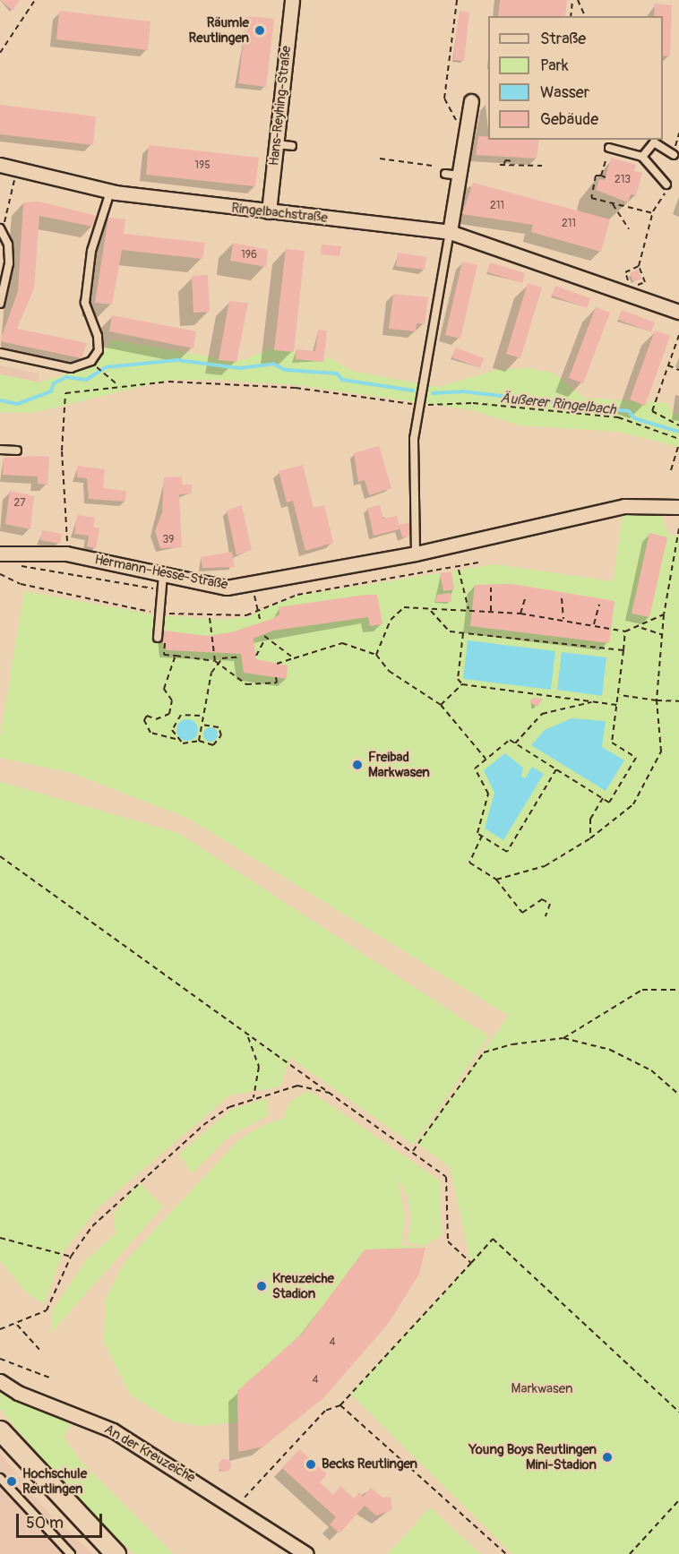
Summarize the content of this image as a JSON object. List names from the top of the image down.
{
  "streets": {
    "street": [
      "Hans-Reyhing-Straße",
      "Ringelbachstraße",
      "Hermann-Hesse-Straße",
      "An der Kreuzeiche"
    ]
  },
  "crossings": [
    ["Hans-Reyhing-Straße", "Ringelbachstraße"]
  ],
  "water": ["Äußerer Ringelbach"],
  "parks": ["Markwasen"],
  "places": [
    "Räumle Reutlingen",
    "Freibad Markwasen",
    "Kreuzeiche Stadion",
    "Young Boys Reutlingen Mini-Stadion",
    "Becks Reutlingen",
    "Hochschule Reutlingen"
  ],
  "house_numbers": [
    "195",
    "213",
    "211",
    "211",
    "196",
    "27",
    "39",
    "4",
    "4"
  ],
  "legend": [
    "Straße",
    "Park",
    "Wasser",
    "Gebäude"
  ],
  "scale_bar": "50 m"
}
